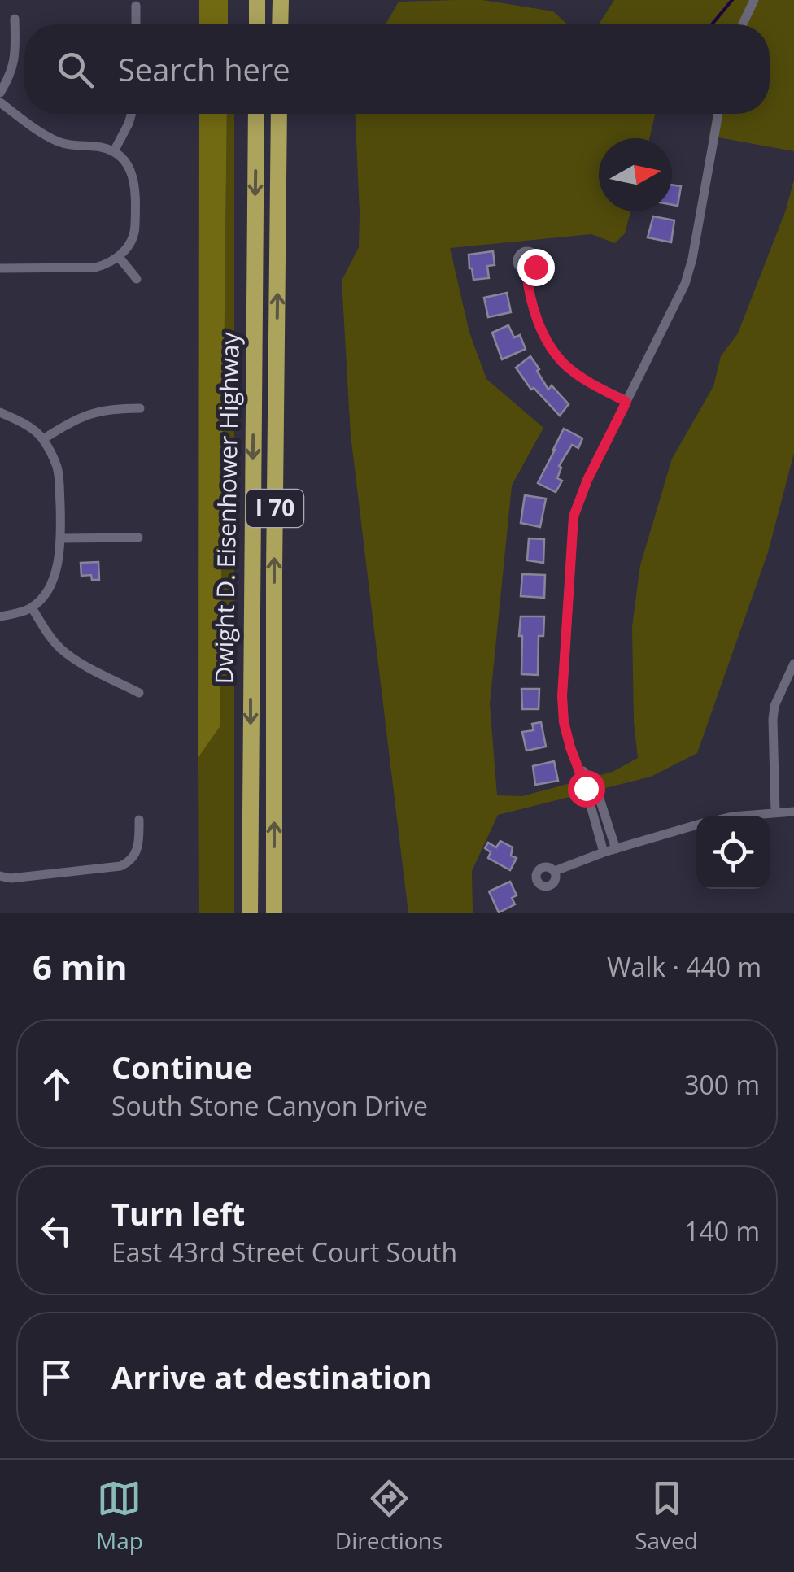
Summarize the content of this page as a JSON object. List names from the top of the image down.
{
  "streets": {
    "highway": ["Dwight D. Eisenhower Highway", "I 70"]
  },
  "north": "right",
  "page": {
    "search": "Search here",
    "heading": ["6 min", "Walk · 440 m"],
    "list": [
      ["Continue", "South Stone Canyon Drive", "300 m"],
      ["Turn left", "East 43rd Street Court South", "140 m"],
      "Arrive at destination"
    ],
    "nav": ["Map", "Directions", "Saved"]
  }
}
